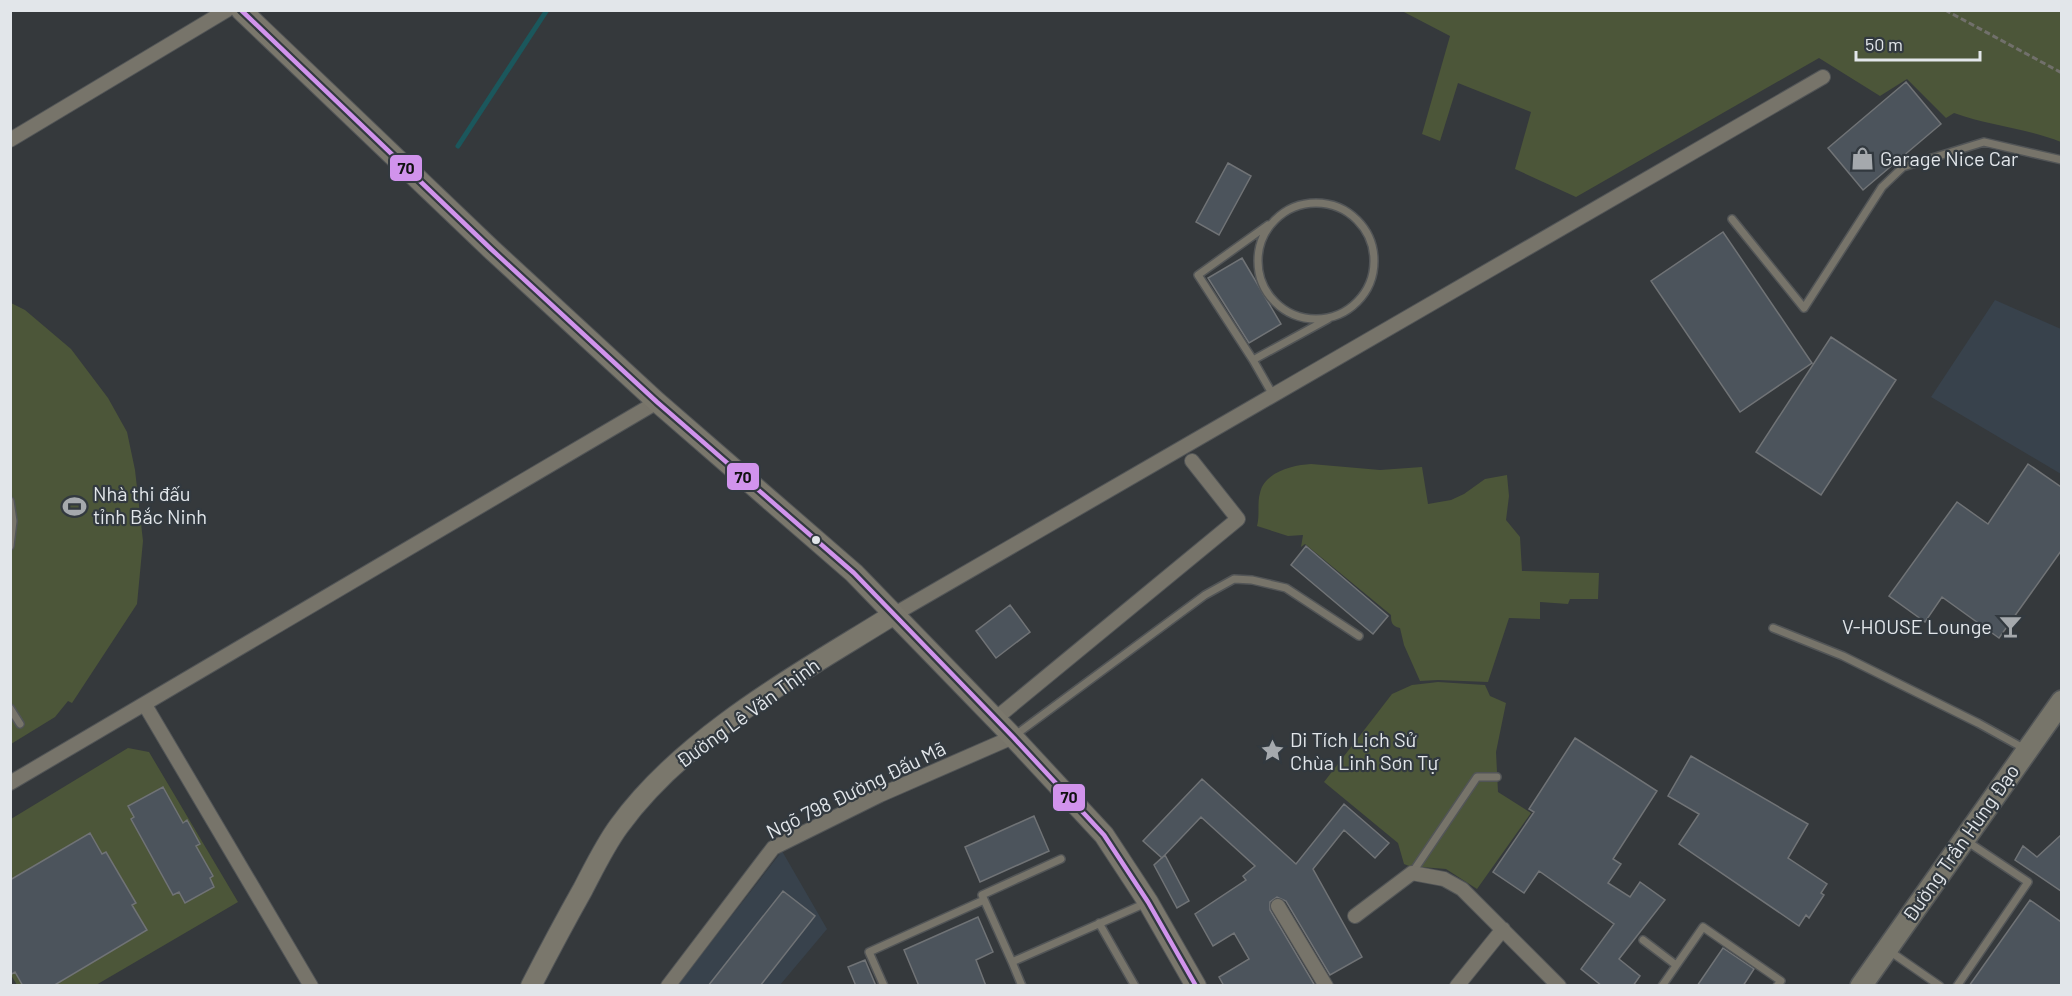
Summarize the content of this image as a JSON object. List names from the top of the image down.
{
  "streets": {
    "main road": ["Đường Trần Hưng Đạo"],
    "street": ["Đường Lê Văn Thịnh", "Ngõ 798 Đường Đấu Mã"]
  },
  "places": {
    "shop": ["Garage Nice Car"],
    "sports": ["Nhà thi đấu tỉnh Bắc Ninh"],
    "bar": ["V-HOUSE Lounge"],
    "place": ["Di Tích Lịch Sử Chùa Linh Sơn Tự"]
  },
  "lines": ["transit line 70"],
  "scale_bar": "50 m"
}
